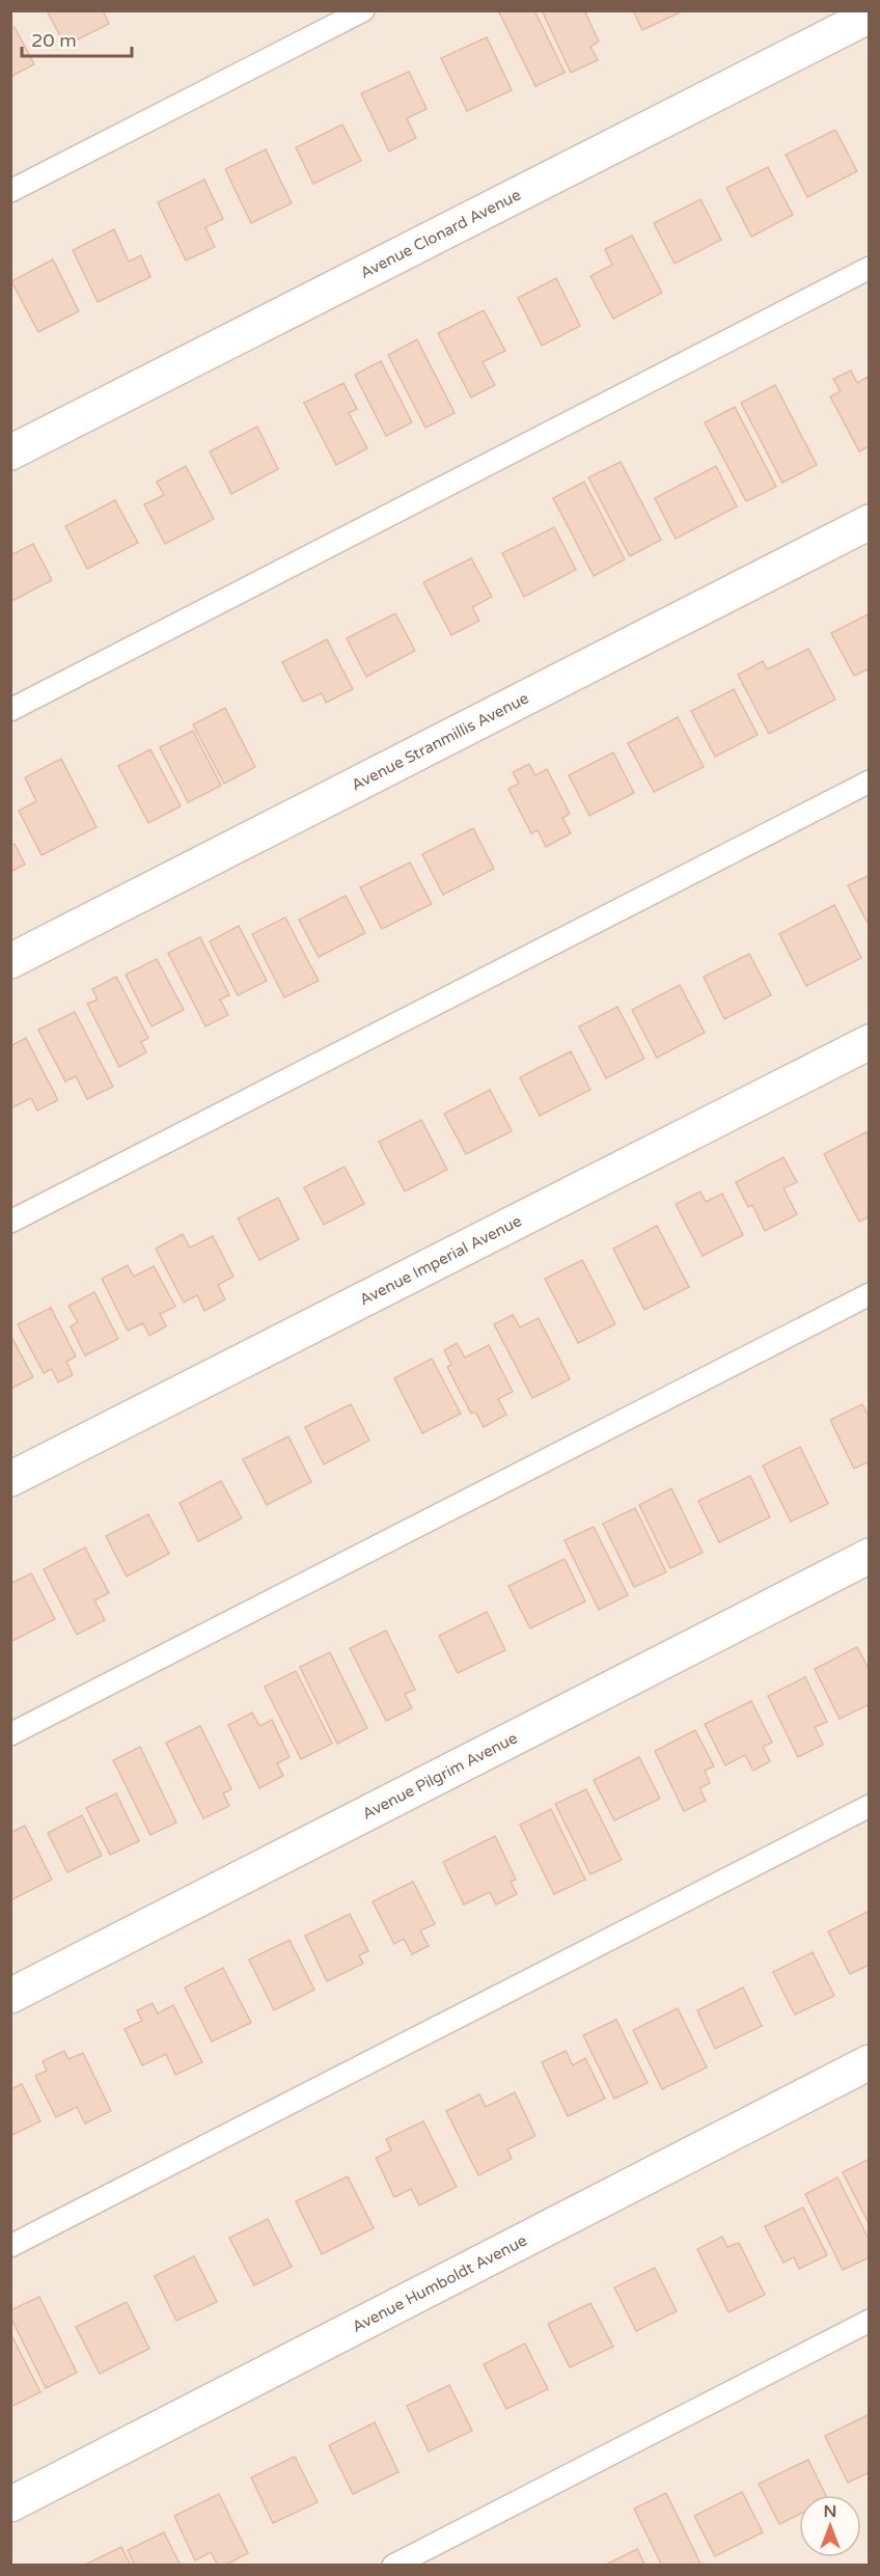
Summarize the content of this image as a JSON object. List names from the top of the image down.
{
  "streets": {
    "street": [
      "Avenue Clonard Avenue",
      "Avenue Stranmillis Avenue",
      "Avenue Imperial Avenue",
      "Avenue Pilgrim Avenue",
      "Avenue Humboldt Avenue"
    ]
  },
  "scale_bar": "20 m",
  "north": "top"
}
